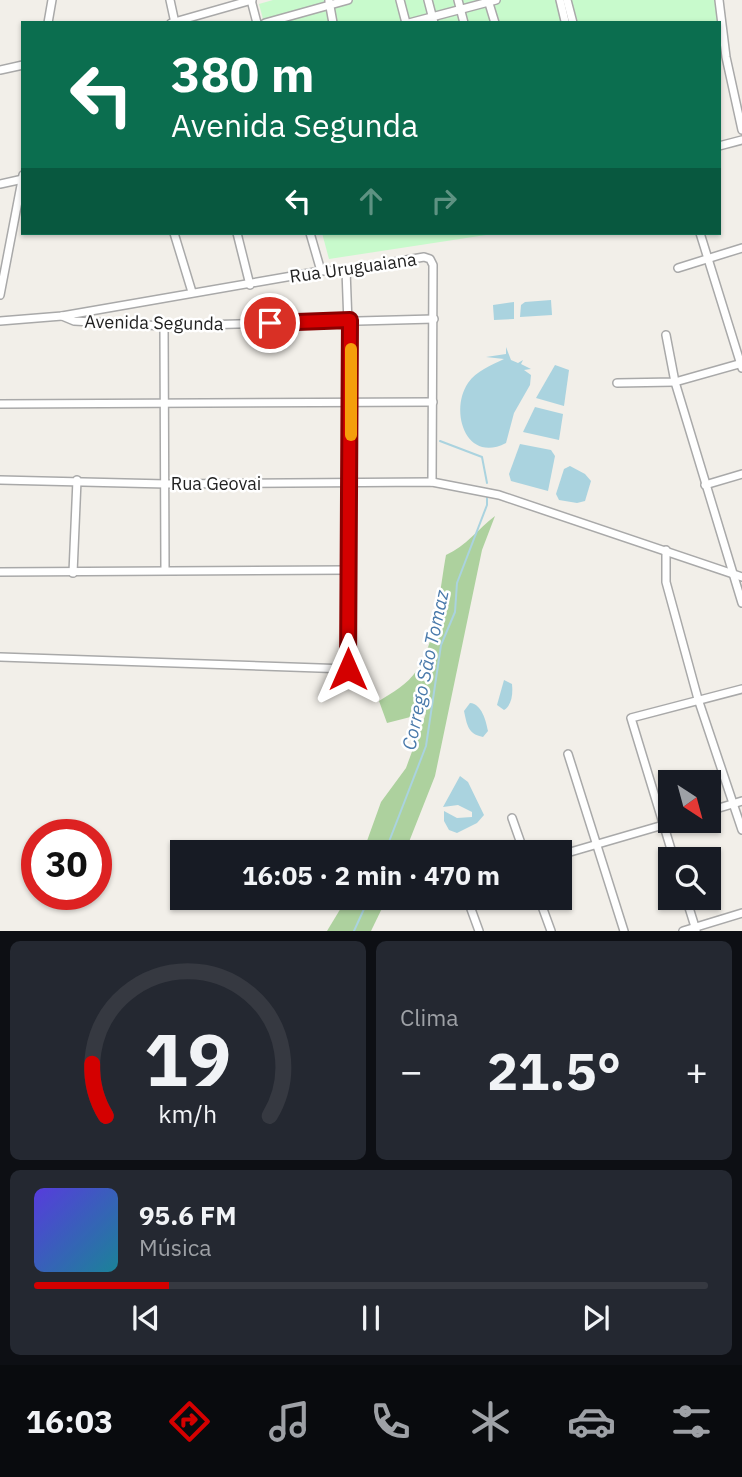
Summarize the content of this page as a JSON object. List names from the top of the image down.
{
  "streets": {
    "street": ["Rua Uruguaiana", "Avenida Segunda", "Rua Geovai"]
  },
  "crossings": [
    ["Rua Uruguaiana", "Avenida Segunda"]
  ],
  "water": ["Corrego São Tomaz"],
  "north": "bottom right",
  "page": {
    "turn": ["380 m", "Avenida Segunda"],
    "limit": "30",
    "trip": "16:05 · 2 min · 470 m",
    "tile": "Clima",
    "heat": ["−", "21.5°", "+"],
    "song": ["95.6 FM", "Música"],
    "tabs": "16:03",
    "gauge": ["19", "km/h"]
  }
}
